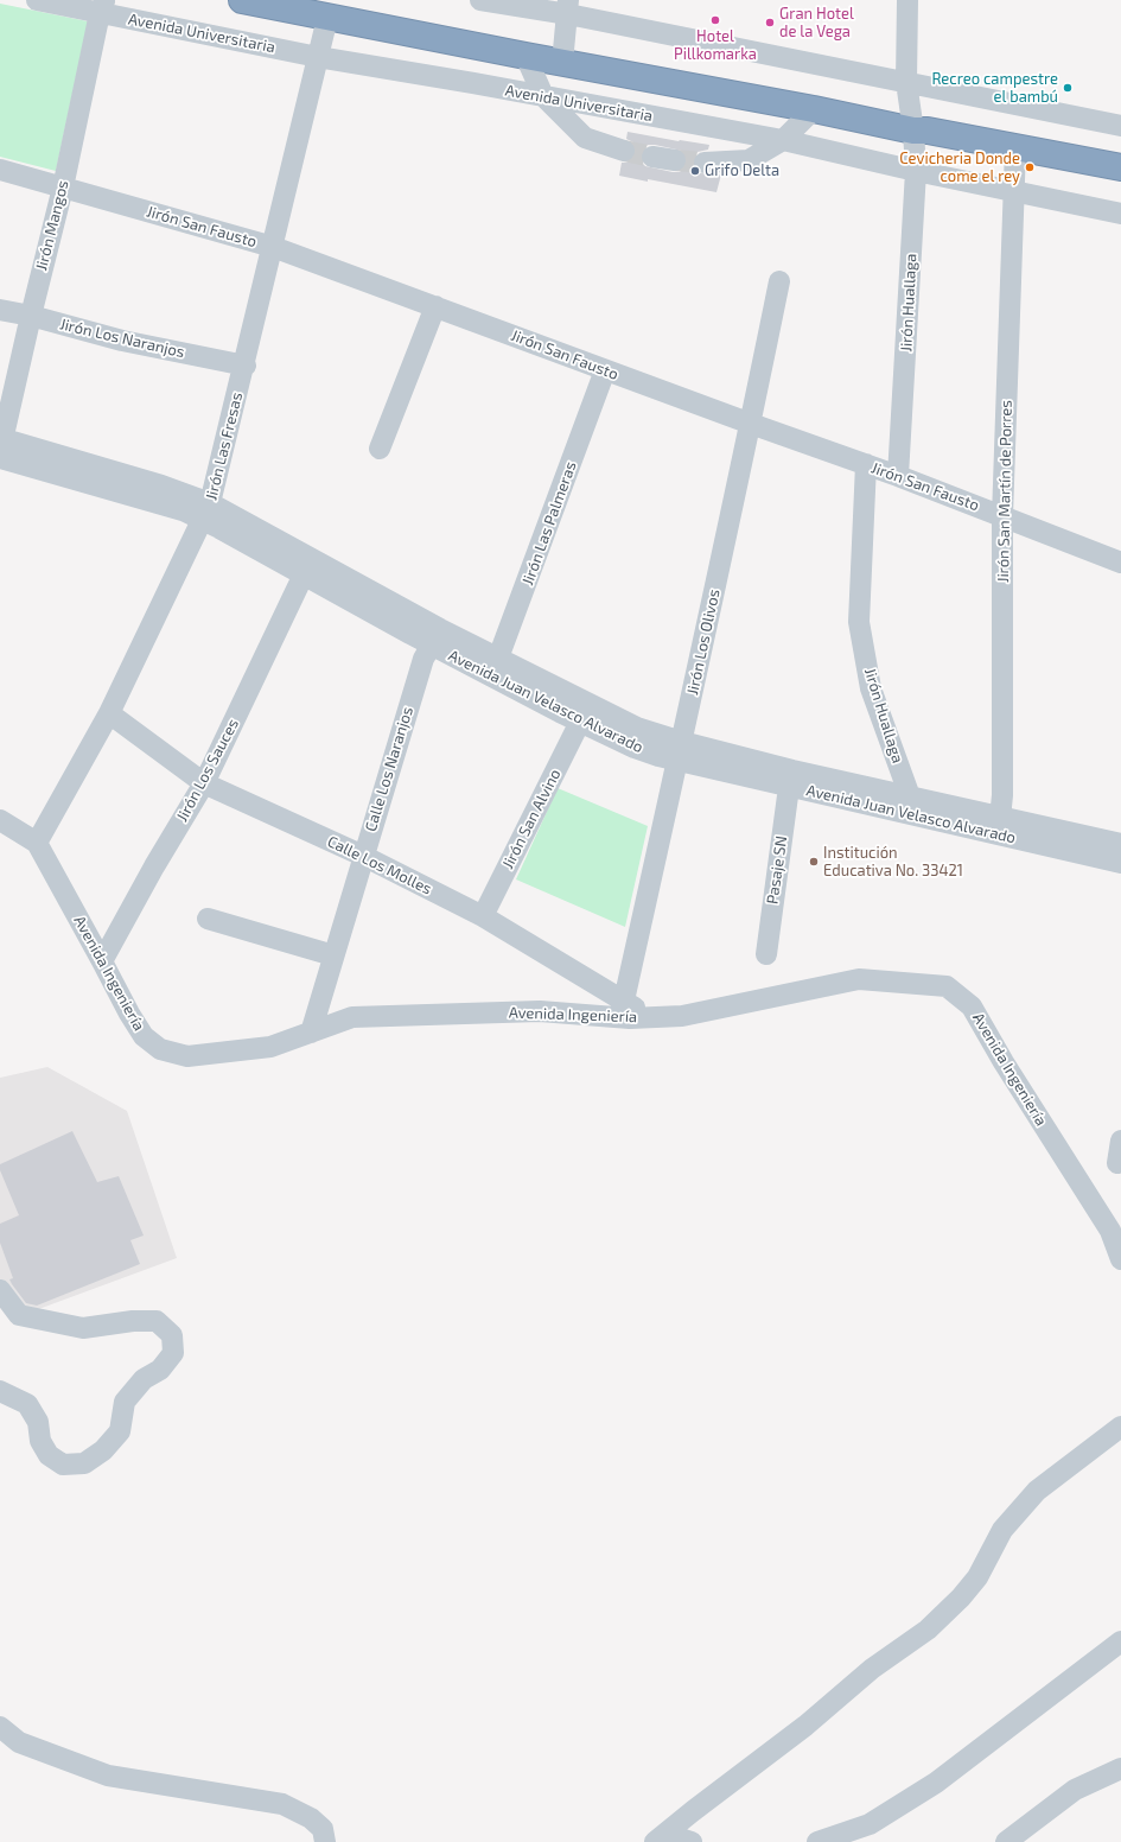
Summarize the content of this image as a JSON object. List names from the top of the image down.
{
  "streets": {
    "street": [
      "Avenida Universitaria",
      "Jirón Mangos",
      "Jirón San Fausto",
      "Jirón Huallaga",
      "Jirón Los Naranjos",
      "Jirón Las Fresas",
      "Jirón San Martín de Porres",
      "Jirón Las Palmeras",
      "Jirón Los Olivos",
      "Avenida Juan Velasco Alvarado",
      "Calle Los Naranjos",
      "Jirón Los Sauces",
      "Jirón San Alvino",
      "Calle Los Molles",
      "Pasaje SN",
      "Avenida Ingeniería"
    ]
  },
  "crossings": [
    ["Avenida Universitaria", "Jirón Mangos"],
    ["Avenida Universitaria", "Jirón Huallaga"],
    ["Avenida Universitaria", "Jirón Las Fresas"],
    ["Avenida Universitaria", "Jirón San Martín de Porres"],
    ["Jirón Mangos", "Jirón San Fausto"],
    ["Jirón Mangos", "Jirón Los Naranjos"],
    ["Jirón Mangos", "Avenida Juan Velasco Alvarado"],
    ["Jirón San Fausto", "Jirón Huallaga"],
    ["Jirón San Fausto", "Jirón Las Fresas"],
    ["Jirón San Fausto", "Jirón San Martín de Porres"],
    ["Jirón San Fausto", "Jirón Las Palmeras"],
    ["Jirón San Fausto", "Jirón Los Olivos"],
    ["Jirón Huallaga", "Avenida Juan Velasco Alvarado"],
    ["Jirón Los Naranjos", "Jirón Las Fresas"],
    ["Jirón Las Fresas", "Avenida Juan Velasco Alvarado"],
    ["Jirón Las Fresas", "Calle Los Molles"],
    ["Jirón Las Fresas", "Avenida Ingeniería"],
    ["Jirón San Martín de Porres", "Avenida Juan Velasco Alvarado"],
    ["Jirón Las Palmeras", "Avenida Juan Velasco Alvarado"],
    ["Jirón Los Olivos", "Avenida Juan Velasco Alvarado"],
    ["Jirón Los Olivos", "Calle Los Molles"],
    ["Avenida Juan Velasco Alvarado", "Calle Los Naranjos"],
    ["Avenida Juan Velasco Alvarado", "Jirón Los Sauces"],
    ["Avenida Juan Velasco Alvarado", "Jirón San Alvino"],
    ["Avenida Juan Velasco Alvarado", "Pasaje SN"],
    ["Calle Los Naranjos", "Calle Los Molles"],
    ["Calle Los Naranjos", "Avenida Ingeniería"],
    ["Jirón Los Sauces", "Calle Los Molles"],
    ["Jirón Los Sauces", "Avenida Ingeniería"],
    ["Jirón San Alvino", "Calle Los Molles"],
    ["Calle Los Molles", "Avenida Ingeniería"]
  ],
  "places": [
    "Hotel Pillkomarka",
    "Gran Hotel de la Vega",
    "Recreo campestre el bambú",
    "Cevicheria Donde come el rey",
    "Grifo Delta",
    "Institución Educativa No. 33421"
  ]
}
